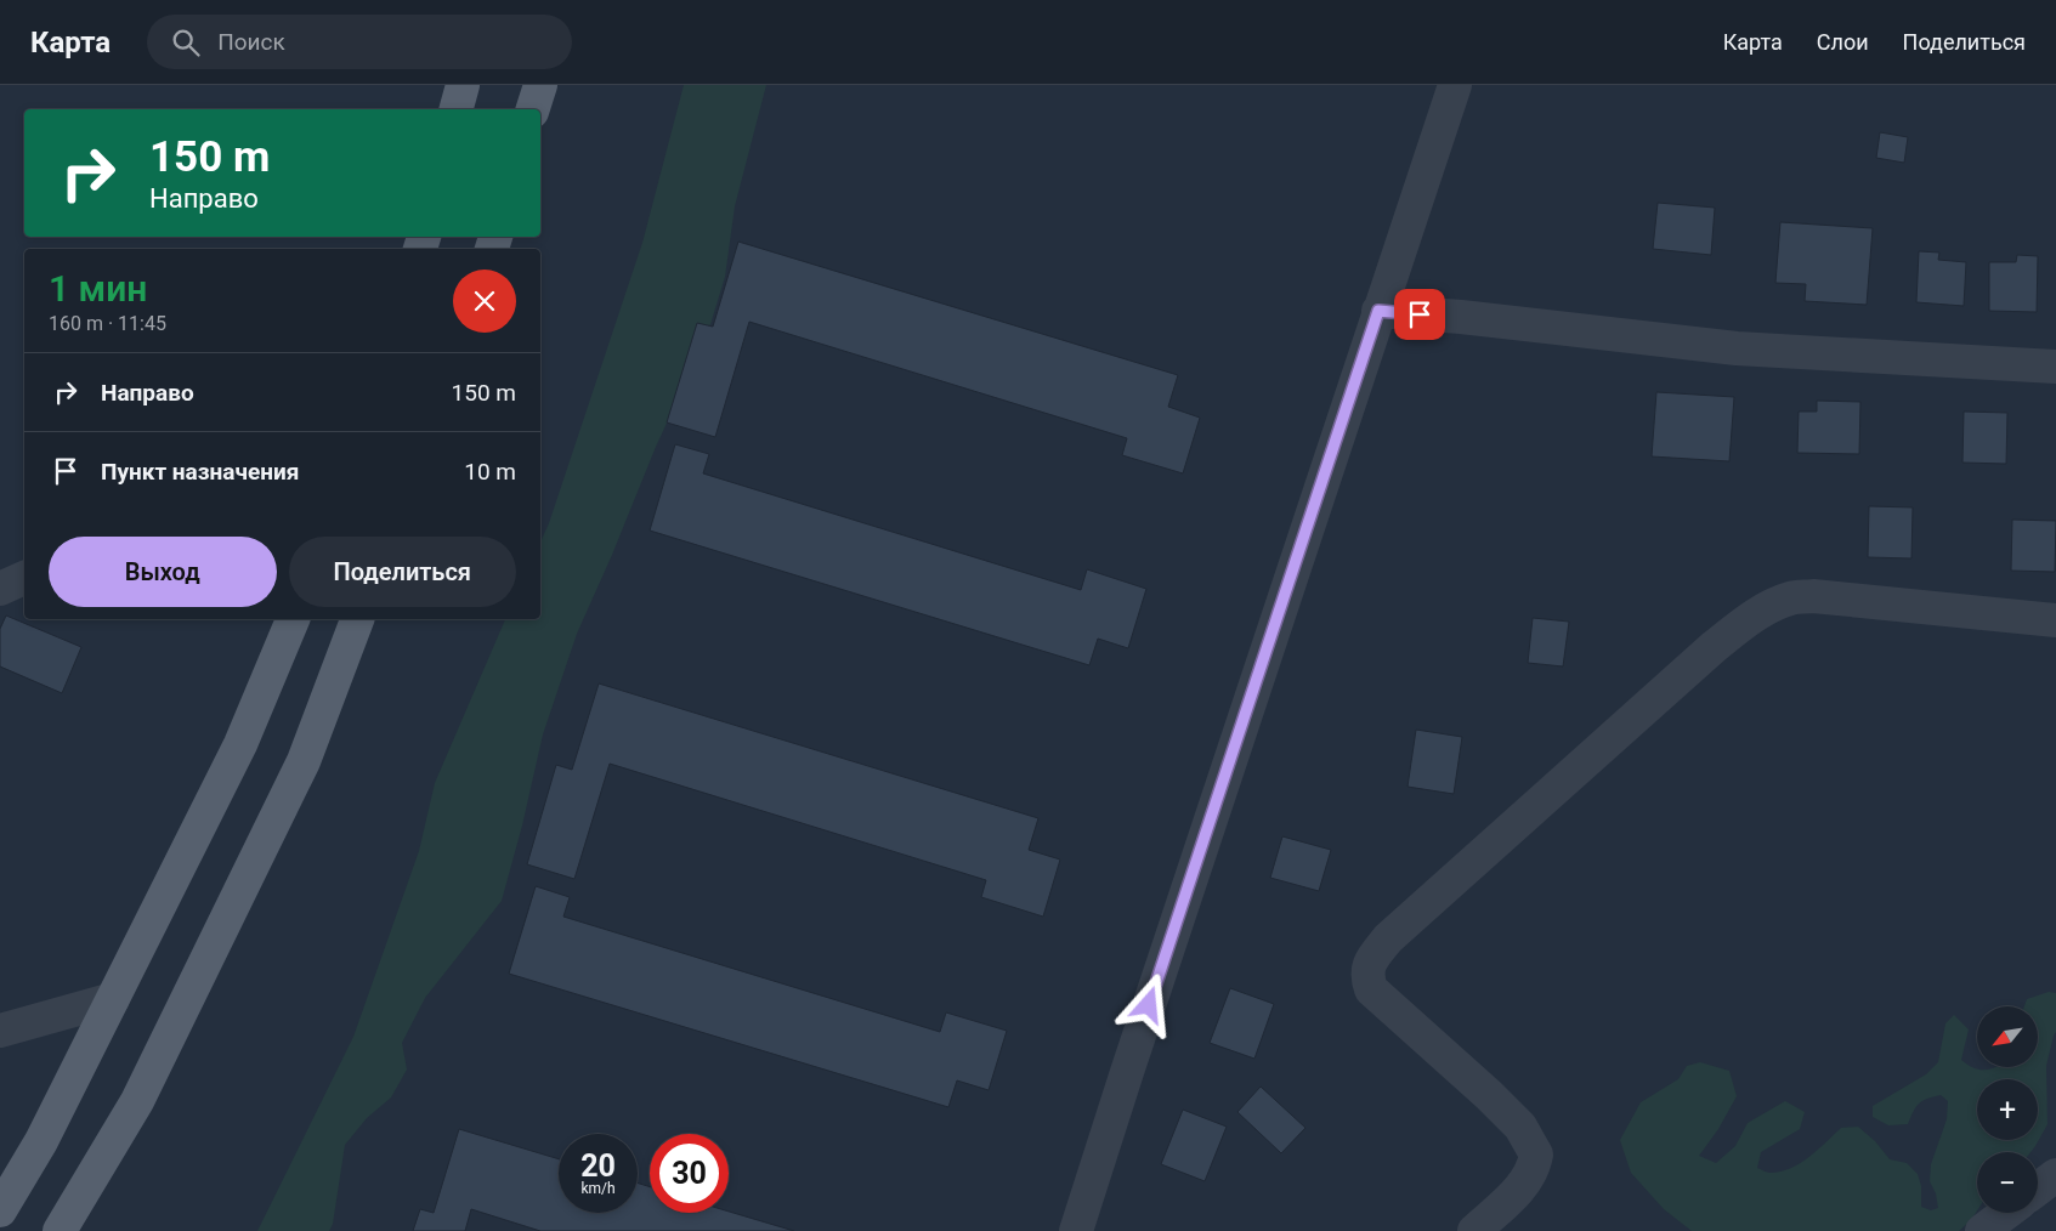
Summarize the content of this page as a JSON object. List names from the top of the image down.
{
  "north": "bottom left",
  "page": {
    "header": "Карта",
    "search": "Поиск",
    "nav": ["Карта", "Слои", "Поделиться"],
    "turn": ["150 m", "Направо"],
    "heading": ["1 мин", "160 m · 11:45"],
    "list": [
      {
        "name": "Направо",
        "value": "150 m"
      },
      {
        "name": "Пункт назначения",
        "value": "10 m"
      }
    ],
    "buttons": ["Выход", "Поделиться"],
    "map_buttons": ["+", "−"],
    "speed": "20 km/h",
    "limit": "30"
  }
}
